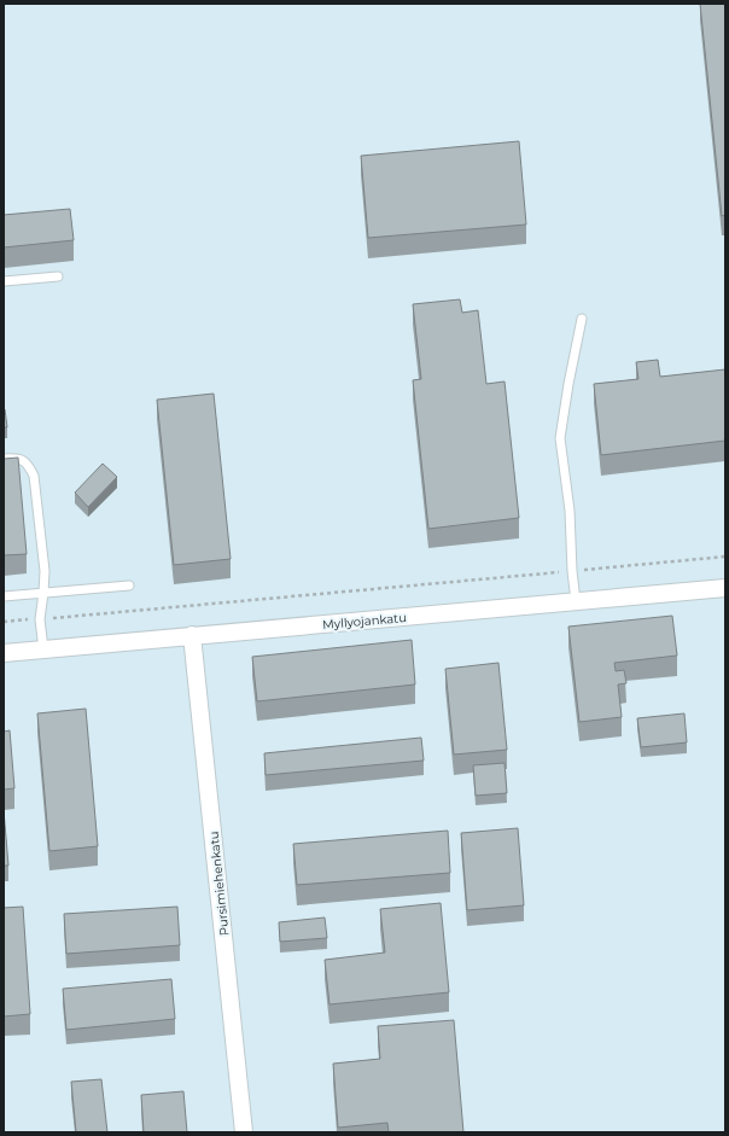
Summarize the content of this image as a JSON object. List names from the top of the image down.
{
  "streets": {
    "street": ["Myllyojankatu", "Pursimiehenkatu"]
  },
  "crossings": [
    ["Myllyojankatu", "Pursimiehenkatu"]
  ]
}
